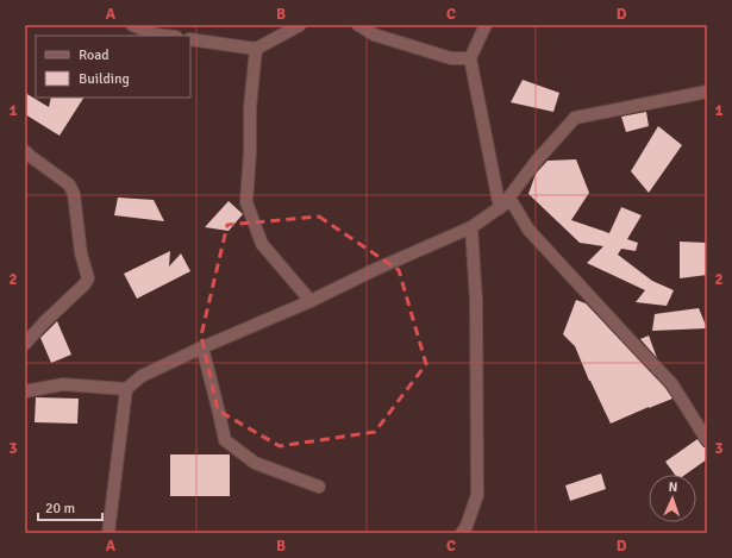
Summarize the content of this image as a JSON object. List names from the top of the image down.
{
  "legend": ["Road", "Building"],
  "scale_bar": "20 m",
  "north": "top",
  "grid": {
    "columns": [
      "A",
      "B",
      "C",
      "D"
    ],
    "rows": ["1", "2", "3"]
  }
}
